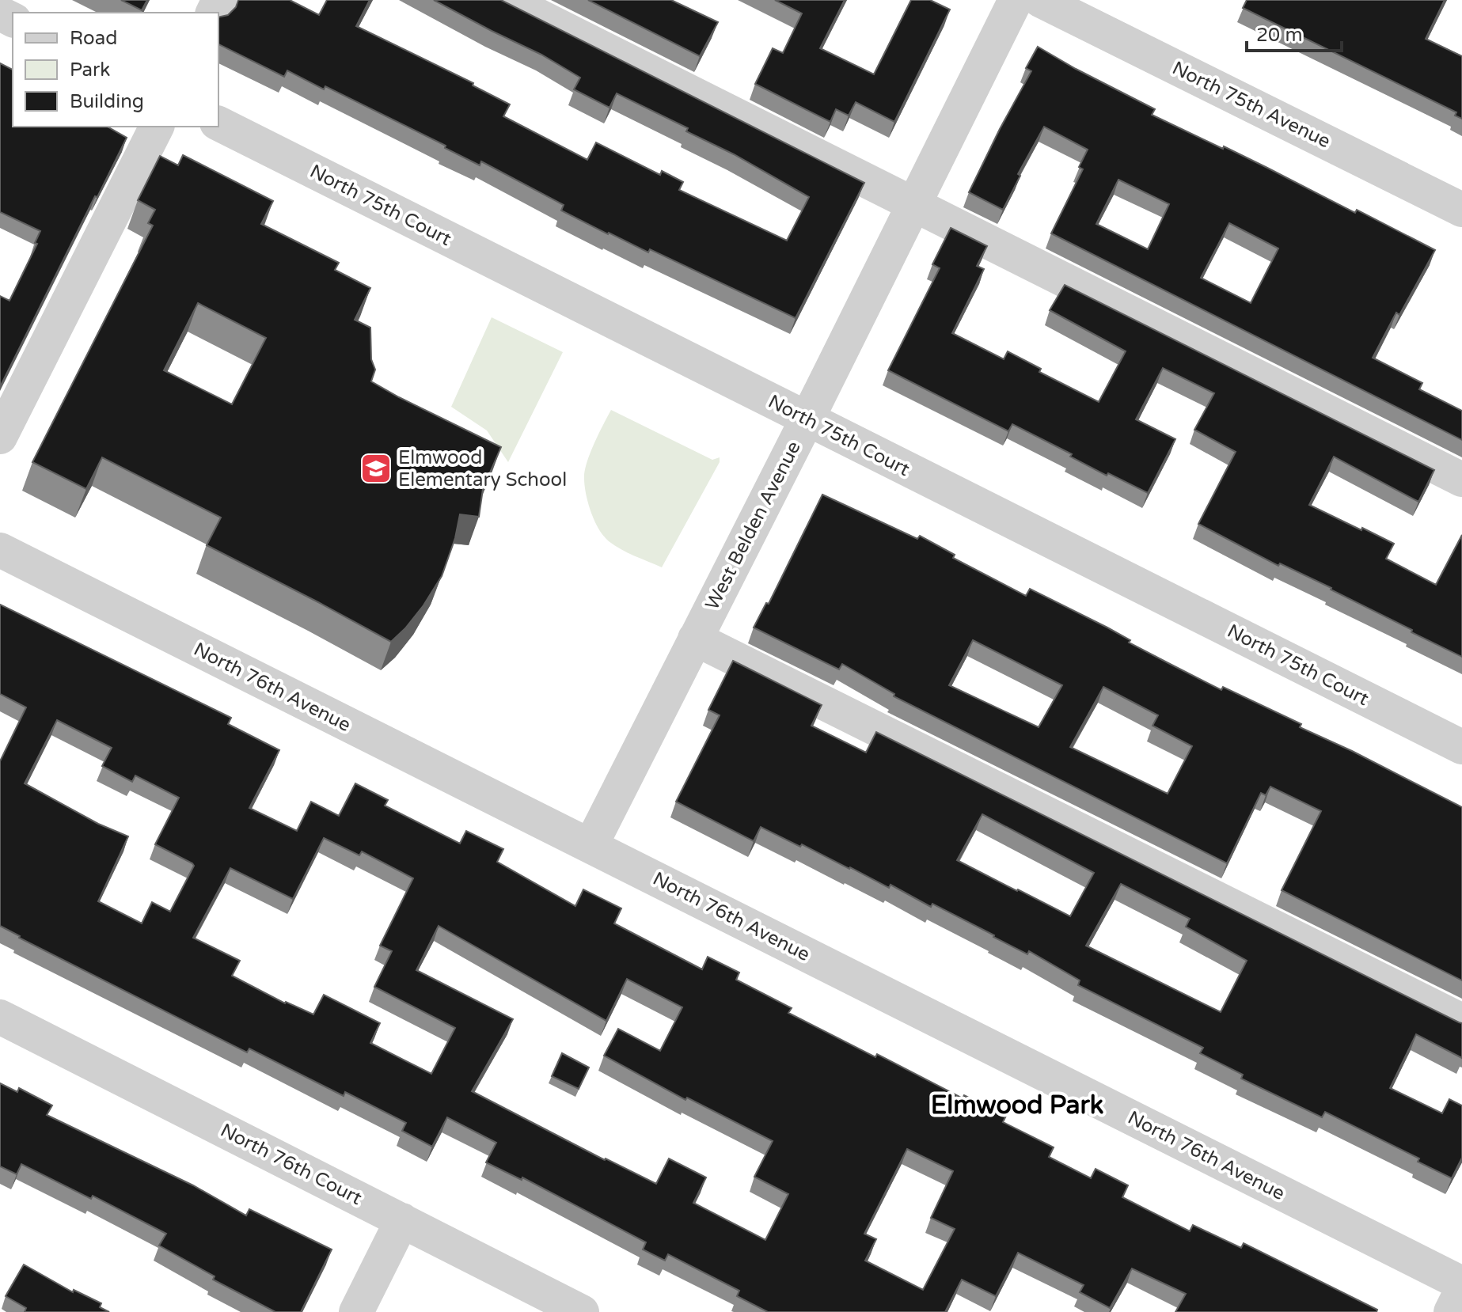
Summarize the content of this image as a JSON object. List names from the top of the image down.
{
  "streets": {
    "street": [
      "North 75th Avenue",
      "North 75th Court",
      "West Belden Avenue",
      "North 76th Avenue",
      "North 76th Court"
    ]
  },
  "crossings": [
    ["North 75th Court", "West Belden Avenue"],
    ["West Belden Avenue", "North 76th Avenue"]
  ],
  "districts": ["Elmwood Park"],
  "places": {
    "school or university": ["Elmwood Elementary School"]
  },
  "legend": ["Road", "Park", "Building"],
  "scale_bar": "20 m"
}
